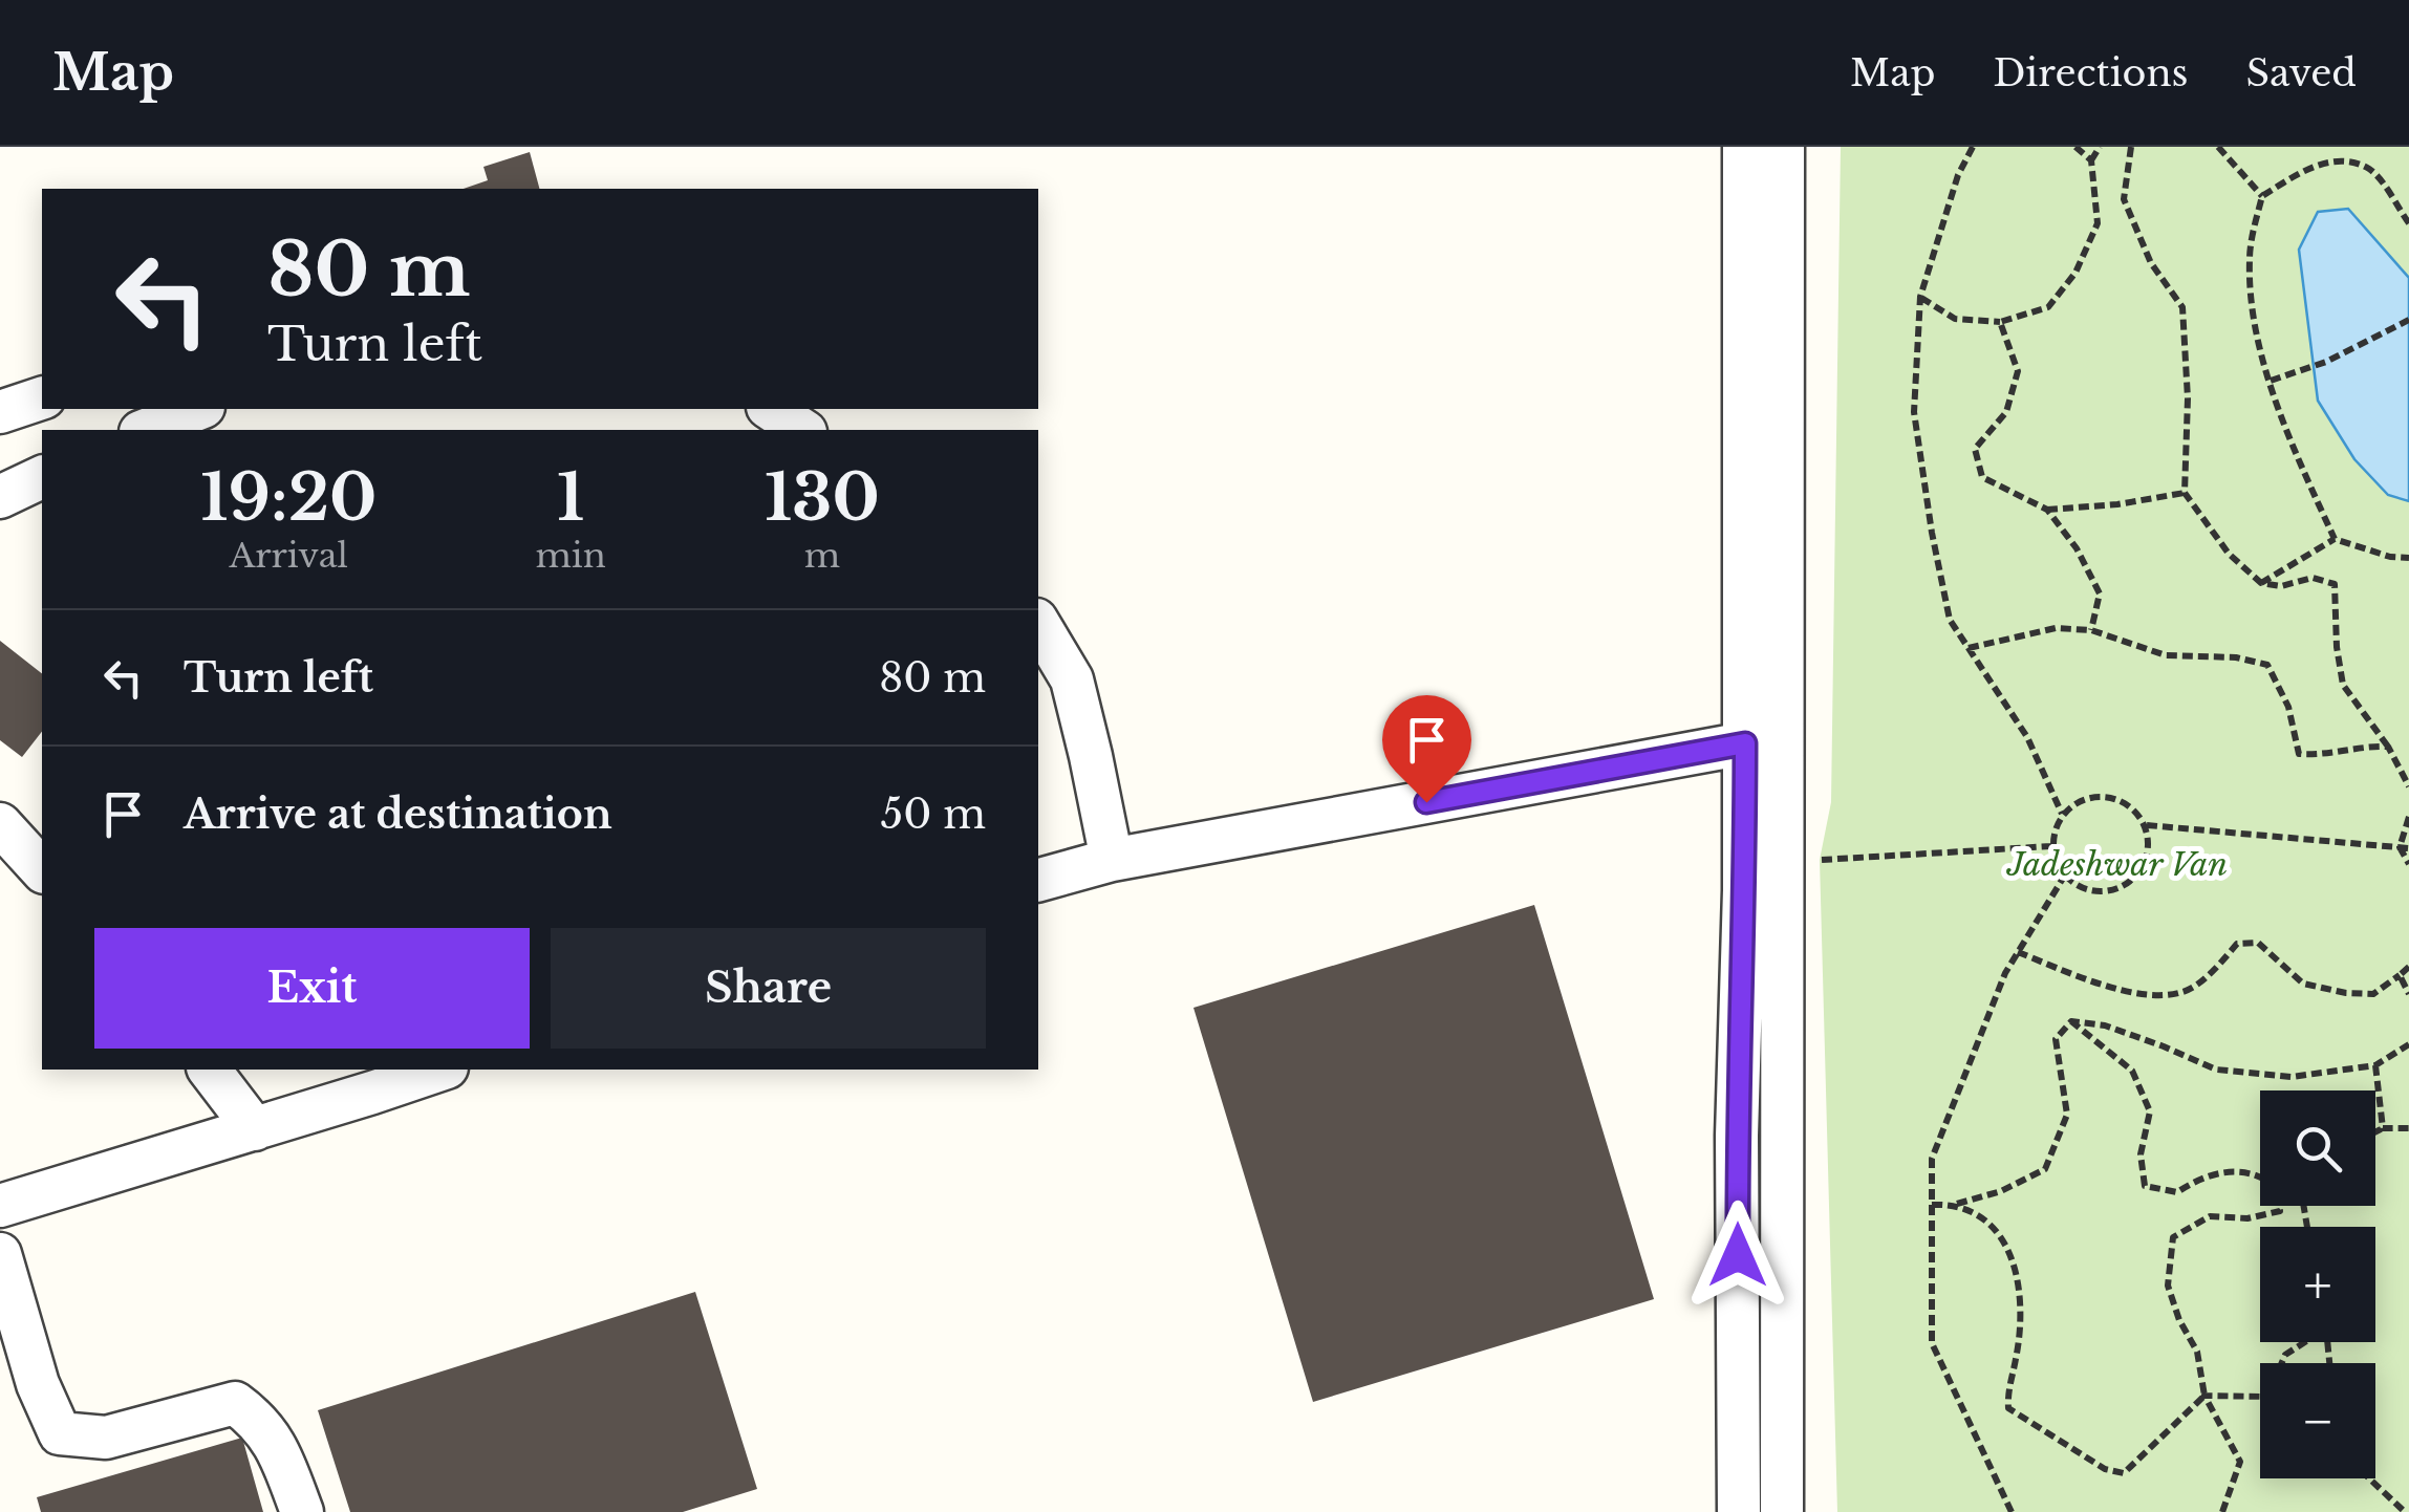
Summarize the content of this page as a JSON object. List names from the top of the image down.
{
  "parks": ["Jadeshwar Van"],
  "page": {
    "header": "Map",
    "nav": ["Map", "Directions", "Saved"],
    "turn": ["80 m", "Turn left"],
    "eta": [
      "19:20",
      "Arrival",
      "1",
      "min",
      "130",
      "m"
    ],
    "list": [
      {
        "name": "Turn left",
        "value": "80 m"
      },
      {
        "name": "Arrive at destination",
        "value": "50 m"
      }
    ],
    "buttons": ["Exit", "Share"],
    "map_buttons": ["+", "−"]
  }
}
